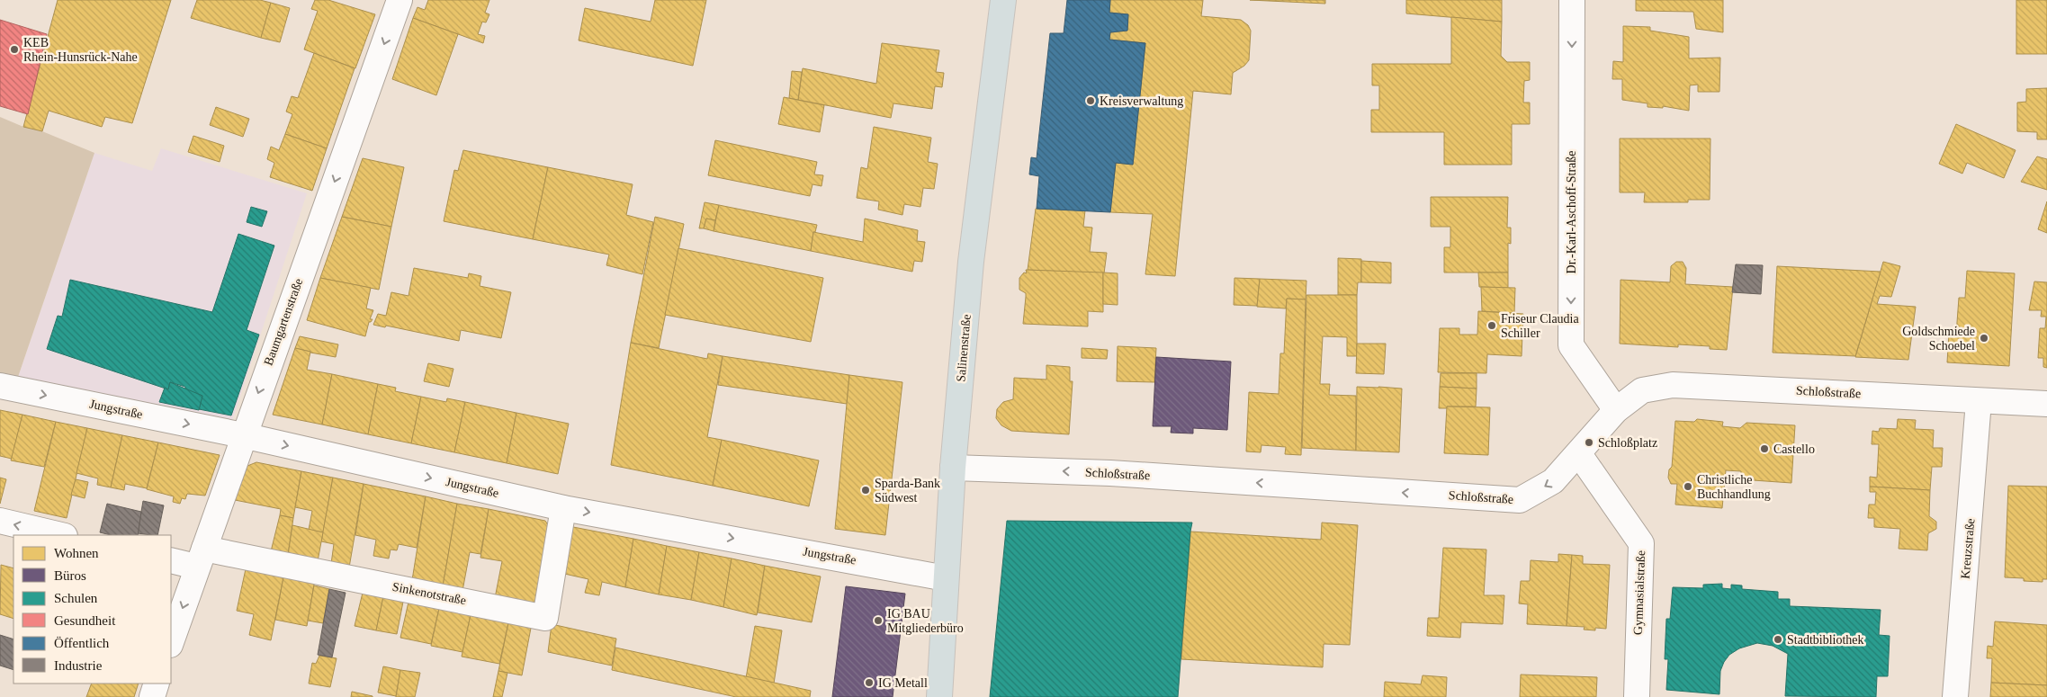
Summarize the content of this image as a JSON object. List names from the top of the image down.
{
  "streets": {
    "main road": ["Salinenstraße"],
    "street": [
      "Dr.-Karl-Aschoff-Straße",
      "Baumgartenstraße",
      "Schloßstraße",
      "Jungstraße",
      "Kreuzstraße",
      "Gymnasialstraße",
      "Sinkenotstraße"
    ]
  },
  "crossings": [
    ["Dr.-Karl-Aschoff-Straße", "Schloßstraße"],
    ["Baumgartenstraße", "Jungstraße"],
    ["Baumgartenstraße", "Sinkenotstraße"],
    ["Salinenstraße", "Schloßstraße"],
    ["Salinenstraße", "Jungstraße"],
    ["Schloßstraße", "Kreuzstraße"],
    ["Schloßstraße", "Gymnasialstraße"],
    ["Jungstraße", "Sinkenotstraße"]
  ],
  "one_way": [
    "Dr.-Karl-Aschoff-Straße",
    "Baumgartenstraße",
    "Schloßstraße",
    "Jungstraße"
  ],
  "places": [
    "KEB Rhein-Hunsrück-Nahe",
    "Kreisverwaltung",
    "Friseur Claudia Schiller",
    "Goldschmiede Schoebel",
    "Schloßplatz",
    "Castello",
    "Christliche Buchhandlung",
    "Sparda-Bank Südwest",
    "IG BAU Mitgliederbüro",
    "Stadtbibliothek",
    "IG Metall"
  ],
  "legend": [
    "Wohnen",
    "Büros",
    "Schulen",
    "Gesundheit",
    "Öffentlich",
    "Industrie"
  ]
}
